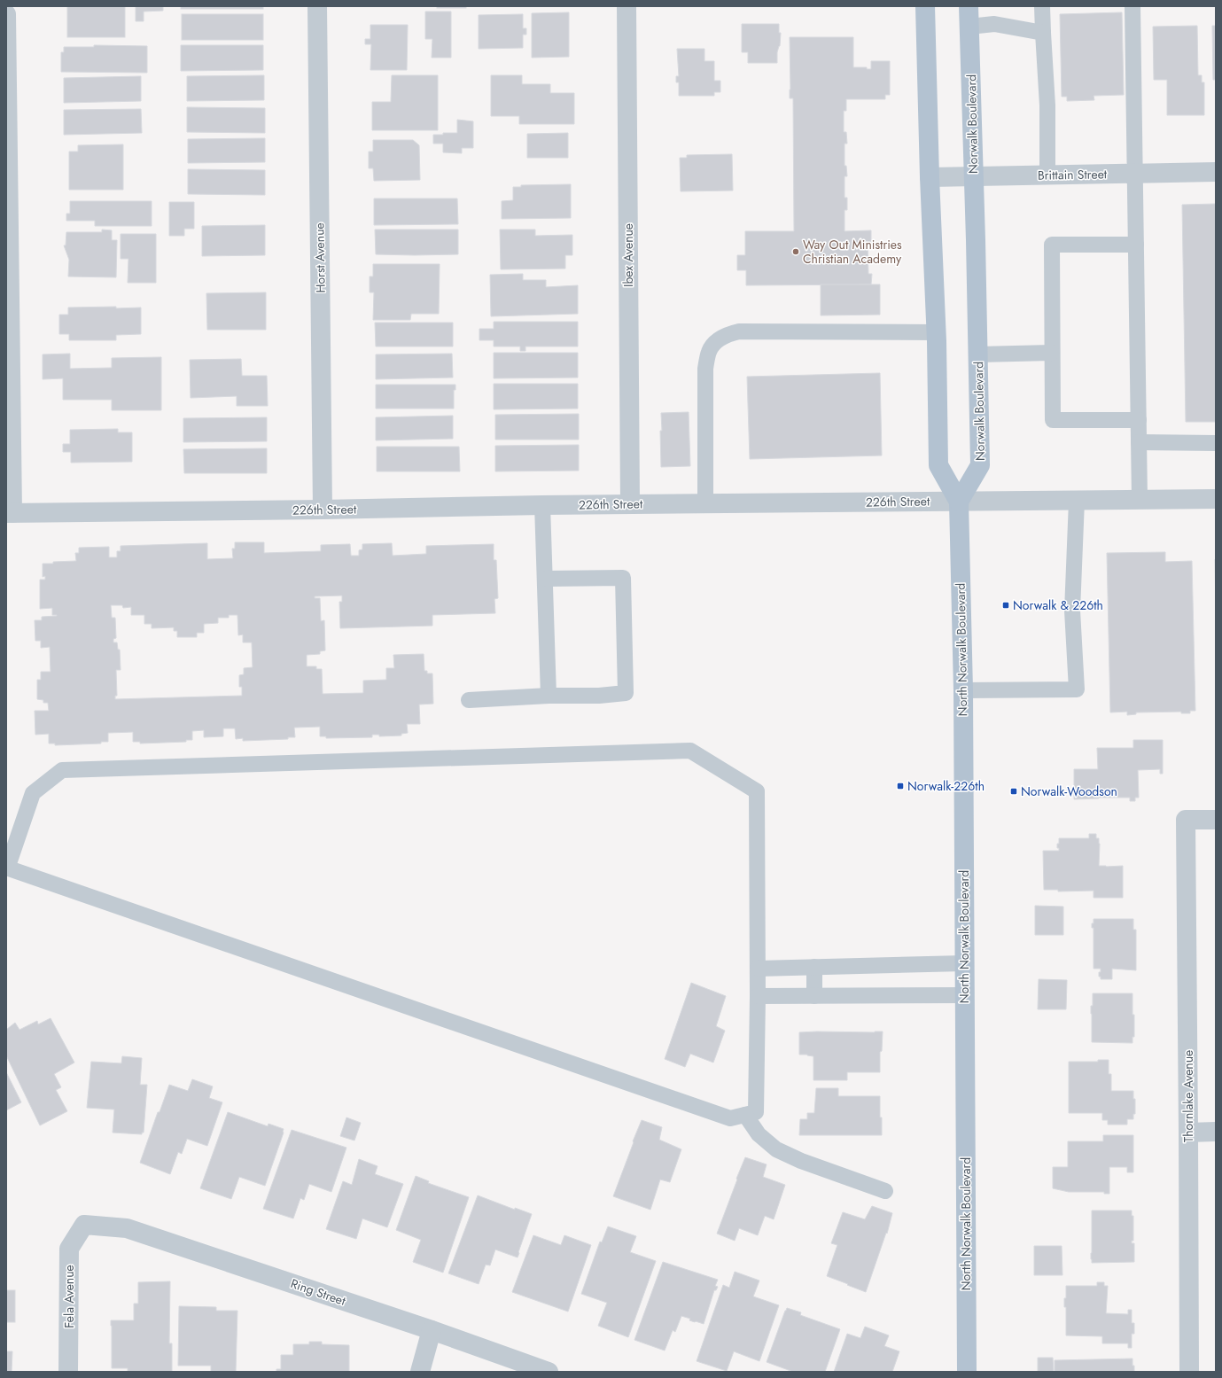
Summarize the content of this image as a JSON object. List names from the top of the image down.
{
  "streets": {
    "main road": ["Norwalk Boulevard", "North Norwalk Boulevard"],
    "street": [
      "Brittain Street",
      "Ibex Avenue",
      "Horst Avenue",
      "226th Street",
      "Thornlake Avenue",
      "Ring Street",
      "Fela Avenue"
    ]
  },
  "crossings": [
    ["Norwalk Boulevard", "Brittain Street"],
    ["Norwalk Boulevard", "226th Street"],
    ["Norwalk Boulevard", "North Norwalk Boulevard"],
    ["Ibex Avenue", "226th Street"],
    ["Horst Avenue", "226th Street"],
    ["226th Street", "North Norwalk Boulevard"],
    ["Ring Street", "Fela Avenue"]
  ],
  "places": {
    "other": ["Way Out Ministries Christian Academy"],
    "transit": ["Norwalk & 226th", "Norwalk-226th", "Norwalk-Woodson"]
  }
}
